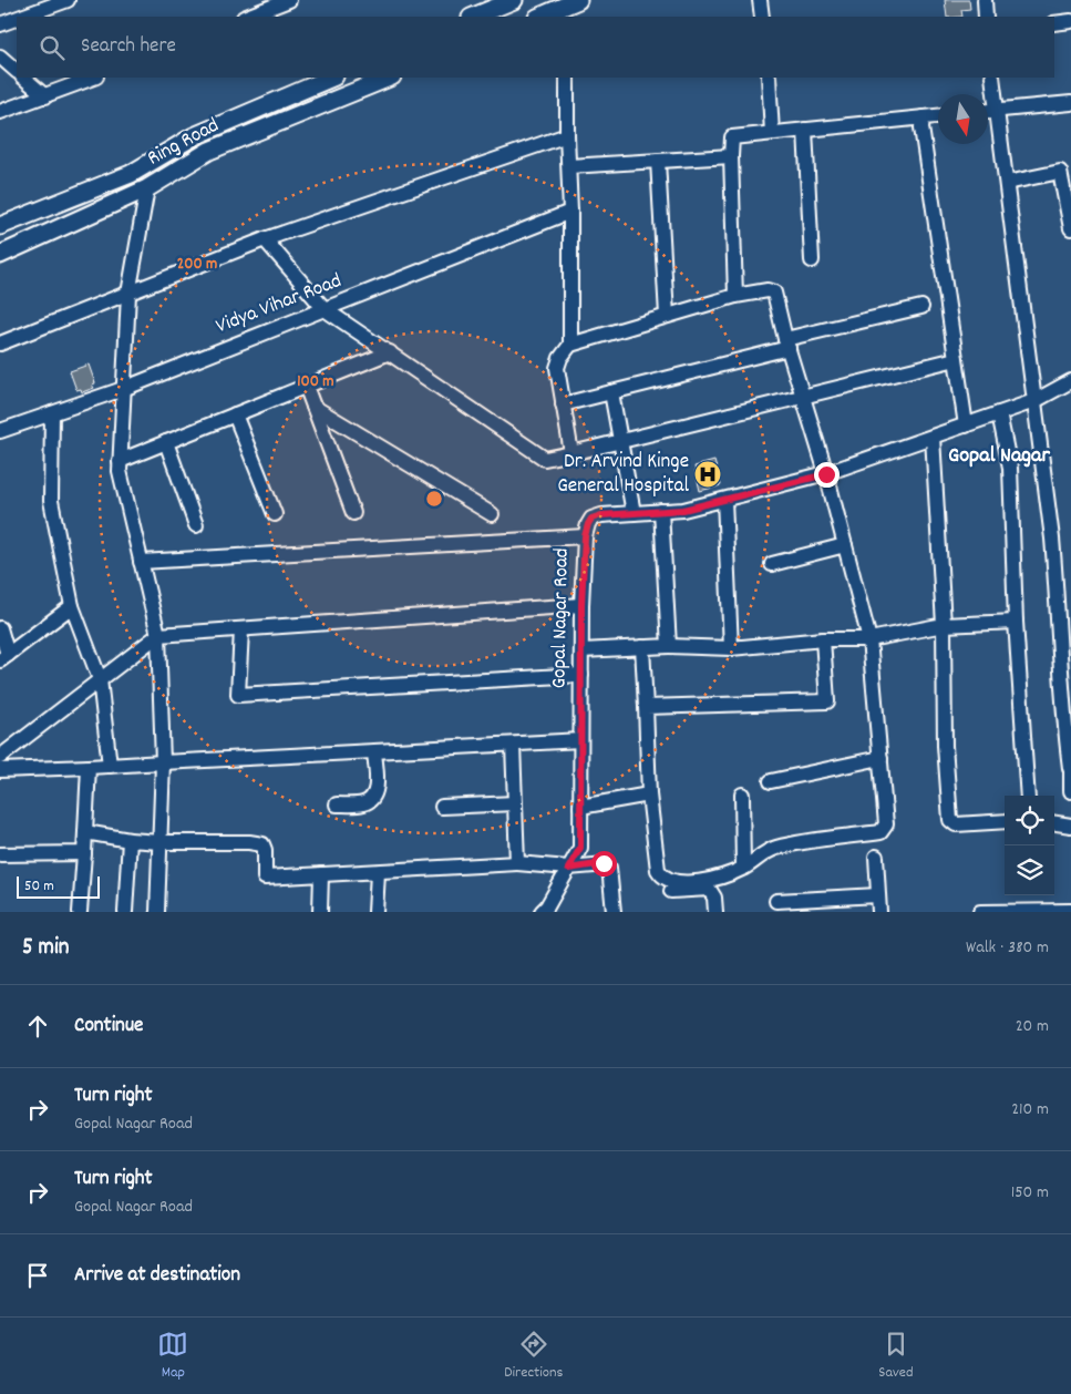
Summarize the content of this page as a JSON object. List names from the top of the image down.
{
  "streets": {
    "main road": ["Ring Road"],
    "street": ["Vidya Vihar Road", "Gopal Nagar Road"]
  },
  "districts": ["Gopal Nagar"],
  "places": {
    "hospital": ["Dr. Arvind Kinge General Hospital"]
  },
  "scale_bar": "50 m",
  "north": "bottom",
  "page": {
    "search": "Search here",
    "scale": "50 m",
    "heading": ["5 min", "Walk · 380 m"],
    "list": [
      ["Continue", "20 m"],
      ["Turn right", "Gopal Nagar Road", "210 m"],
      ["Turn right", "Gopal Nagar Road", "150 m"],
      "Arrive at destination"
    ],
    "nav": ["Map", "Directions", "Saved"]
  },
  "rings": ["200 m", "100 m"]
}
